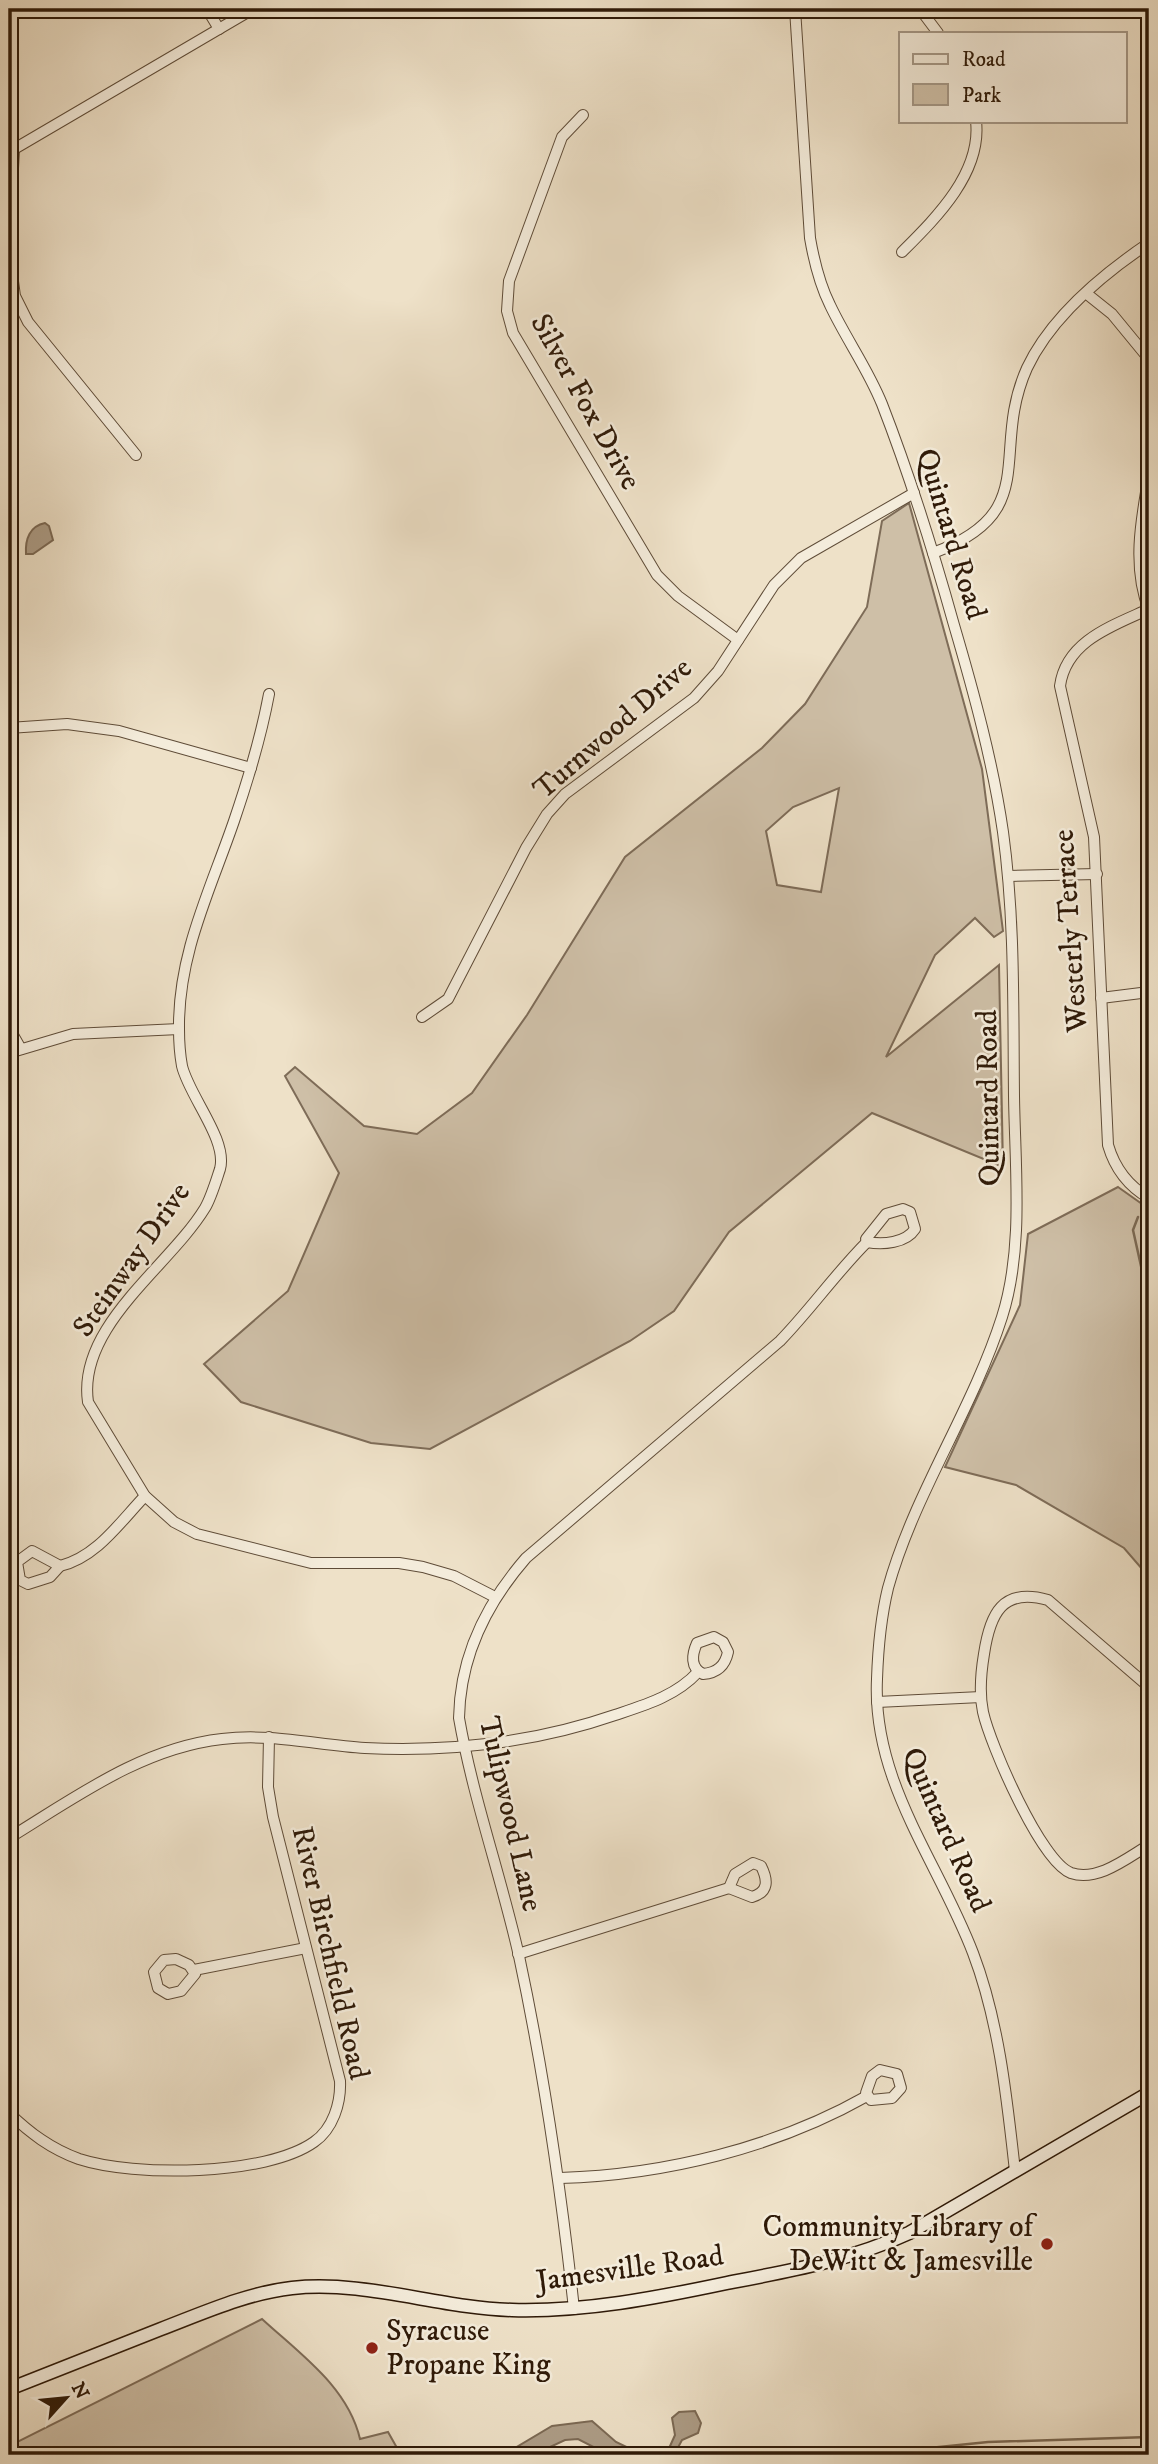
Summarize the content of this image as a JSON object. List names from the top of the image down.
{
  "streets": {
    "street": [
      "Silver Fox Drive",
      "Quintard Road",
      "Turnwood Drive",
      "Westerly Terrace",
      "Steinway Drive",
      "Tulipwood Lane",
      "River Birchfield Road",
      "Jamesville Road"
    ]
  },
  "crossings": [
    ["Silver Fox Drive", "Turnwood Drive"],
    ["Quintard Road", "Turnwood Drive"],
    ["Quintard Road", "Jamesville Road"],
    ["Steinway Drive", "Tulipwood Lane"],
    ["Tulipwood Lane", "Jamesville Road"]
  ],
  "places": ["Community Library of DeWitt & Jamesville", "Syracuse Propane King"],
  "legend": ["Road", "Park"],
  "north": "top right"
}
